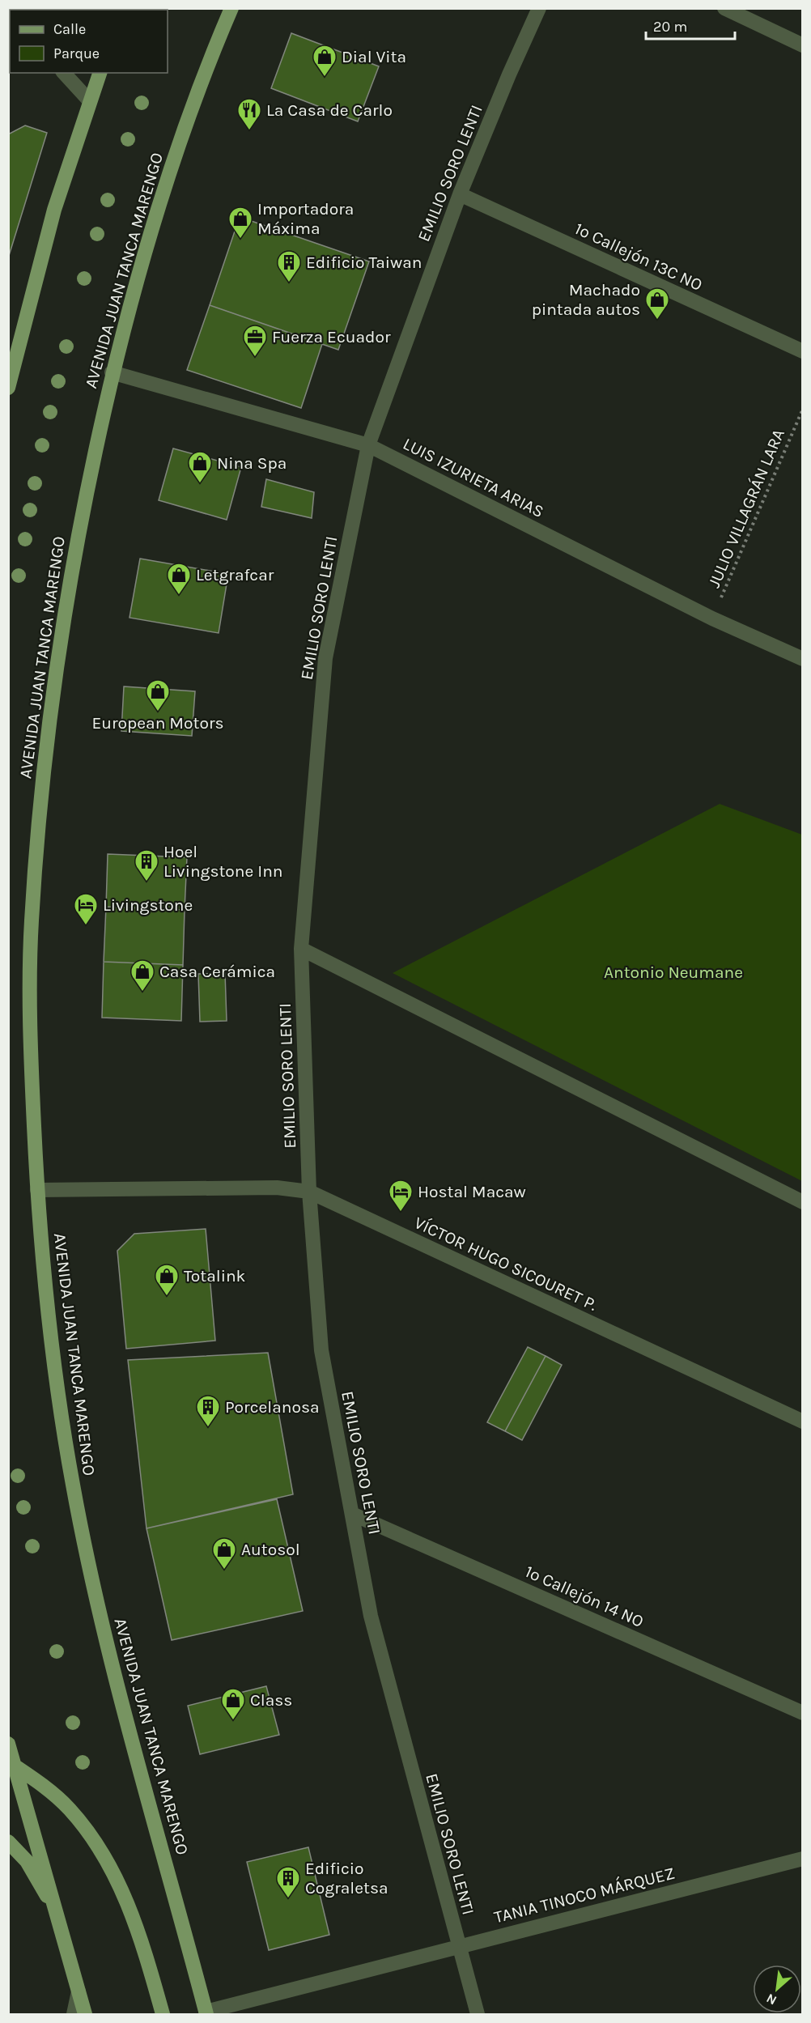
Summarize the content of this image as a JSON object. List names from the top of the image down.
{
  "streets": {
    "main road": ["AVENIDA JUAN TANCA MARENGO"],
    "street": [
      "EMILIO SORO LENTI",
      "1º Callejón 13C NO",
      "LUIS IZURIETA ARIAS",
      "VÍCTOR HUGO SICOURET P.",
      "1º Callejón 14 NO",
      "TANIA TINOCO MÁRQUEZ"
    ],
    "path": ["JULIO VILLAGRÁN LARA"]
  },
  "crossings": [
    ["EMILIO SORO LENTI", "1º Callejón 13C NO"],
    ["EMILIO SORO LENTI", "LUIS IZURIETA ARIAS"],
    ["EMILIO SORO LENTI", "VÍCTOR HUGO SICOURET P."],
    ["EMILIO SORO LENTI", "1º Callejón 14 NO"],
    ["EMILIO SORO LENTI", "TANIA TINOCO MÁRQUEZ"],
    ["AVENIDA JUAN TANCA MARENGO", "LUIS IZURIETA ARIAS"],
    ["AVENIDA JUAN TANCA MARENGO", "VÍCTOR HUGO SICOURET P."],
    ["AVENIDA JUAN TANCA MARENGO", "TANIA TINOCO MÁRQUEZ"],
    ["LUIS IZURIETA ARIAS", "JULIO VILLAGRÁN LARA"]
  ],
  "parks": ["Antonio Neumane"],
  "places": {
    "shop": [
      "Dial Vita",
      "Importadora Máxima",
      "Machado pintada autos",
      "Nina Spa",
      "Letgrafcar",
      "European Motors",
      "Casa Cerámica",
      "Totalink",
      "Autosol",
      "Class"
    ],
    "restaurant": ["La Casa de Carlo"],
    "building": [
      "Edificio Taiwan",
      "Hoel Livingstone Inn",
      "Porcelanosa",
      "Edificio Cograletsa"
    ],
    "office": ["Fuerza Ecuador"],
    "hotel": ["Livingstone", "Hostal Macaw"]
  },
  "legend": ["Calle", "Parque"],
  "scale_bar": "20 m",
  "north": "bottom left"
}
